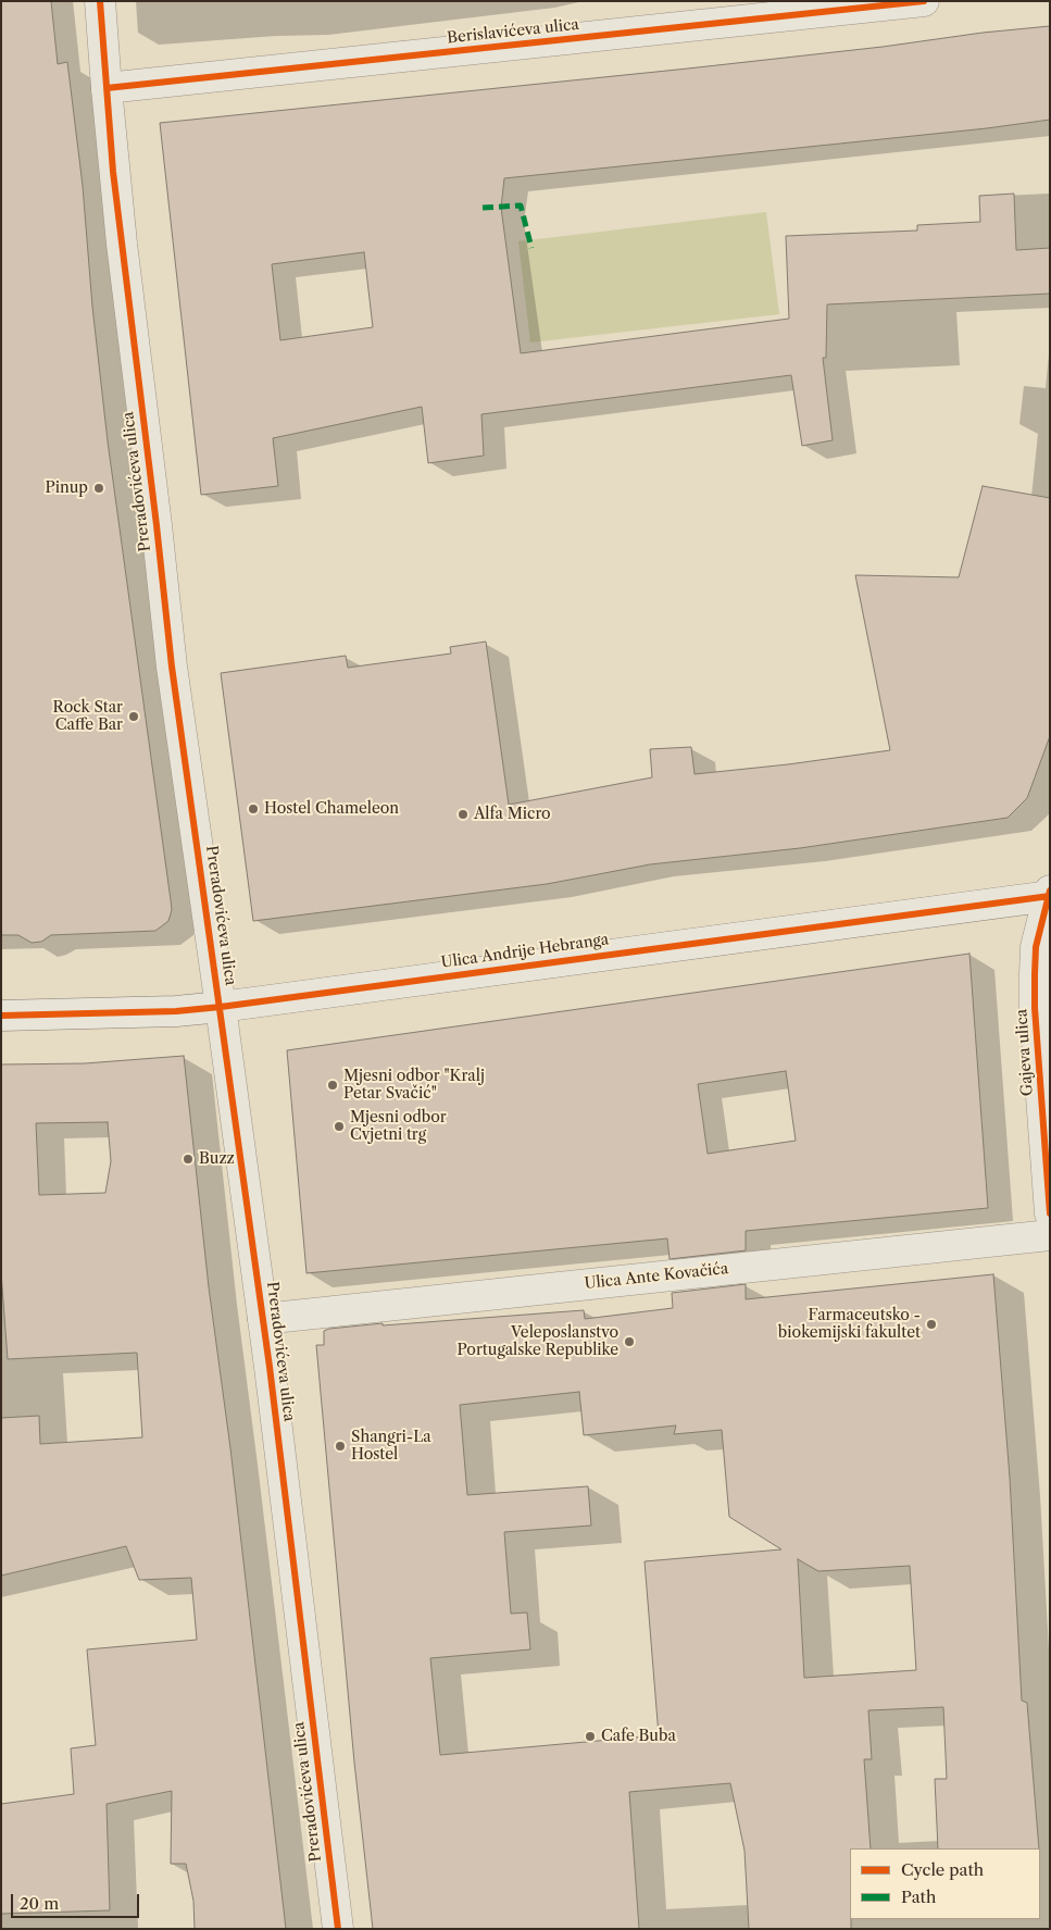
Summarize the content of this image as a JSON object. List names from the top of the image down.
{
  "streets": {
    "street": [
      "Berislavićeva ulica",
      "Preradovićeva ulica",
      "Ulica Andrije Hebranga",
      "Gajeva ulica",
      "Ulica Ante Kovačića"
    ]
  },
  "crossings": [
    ["Berislavićeva ulica", "Preradovićeva ulica"],
    ["Preradovićeva ulica", "Ulica Andrije Hebranga"],
    ["Preradovićeva ulica", "Ulica Ante Kovačića"],
    ["Ulica Andrije Hebranga", "Gajeva ulica"]
  ],
  "places": [
    "Pinup",
    "Rock Star Caffe Bar",
    "Hostel Chameleon",
    "Alfa Micro",
    "Mjesni odbor \"Kralj Petar Svačić\"",
    "Mjesni odbor Cvjetni trg",
    "Buzz",
    "Farmaceutsko - biokemijski fakultet",
    "Veleposlanstvo Portugalske Republike",
    "Shangri-La Hostel",
    "Cafe Buba"
  ],
  "legend": ["Cycle path", "Path"],
  "scale_bar": "20 m"
}
